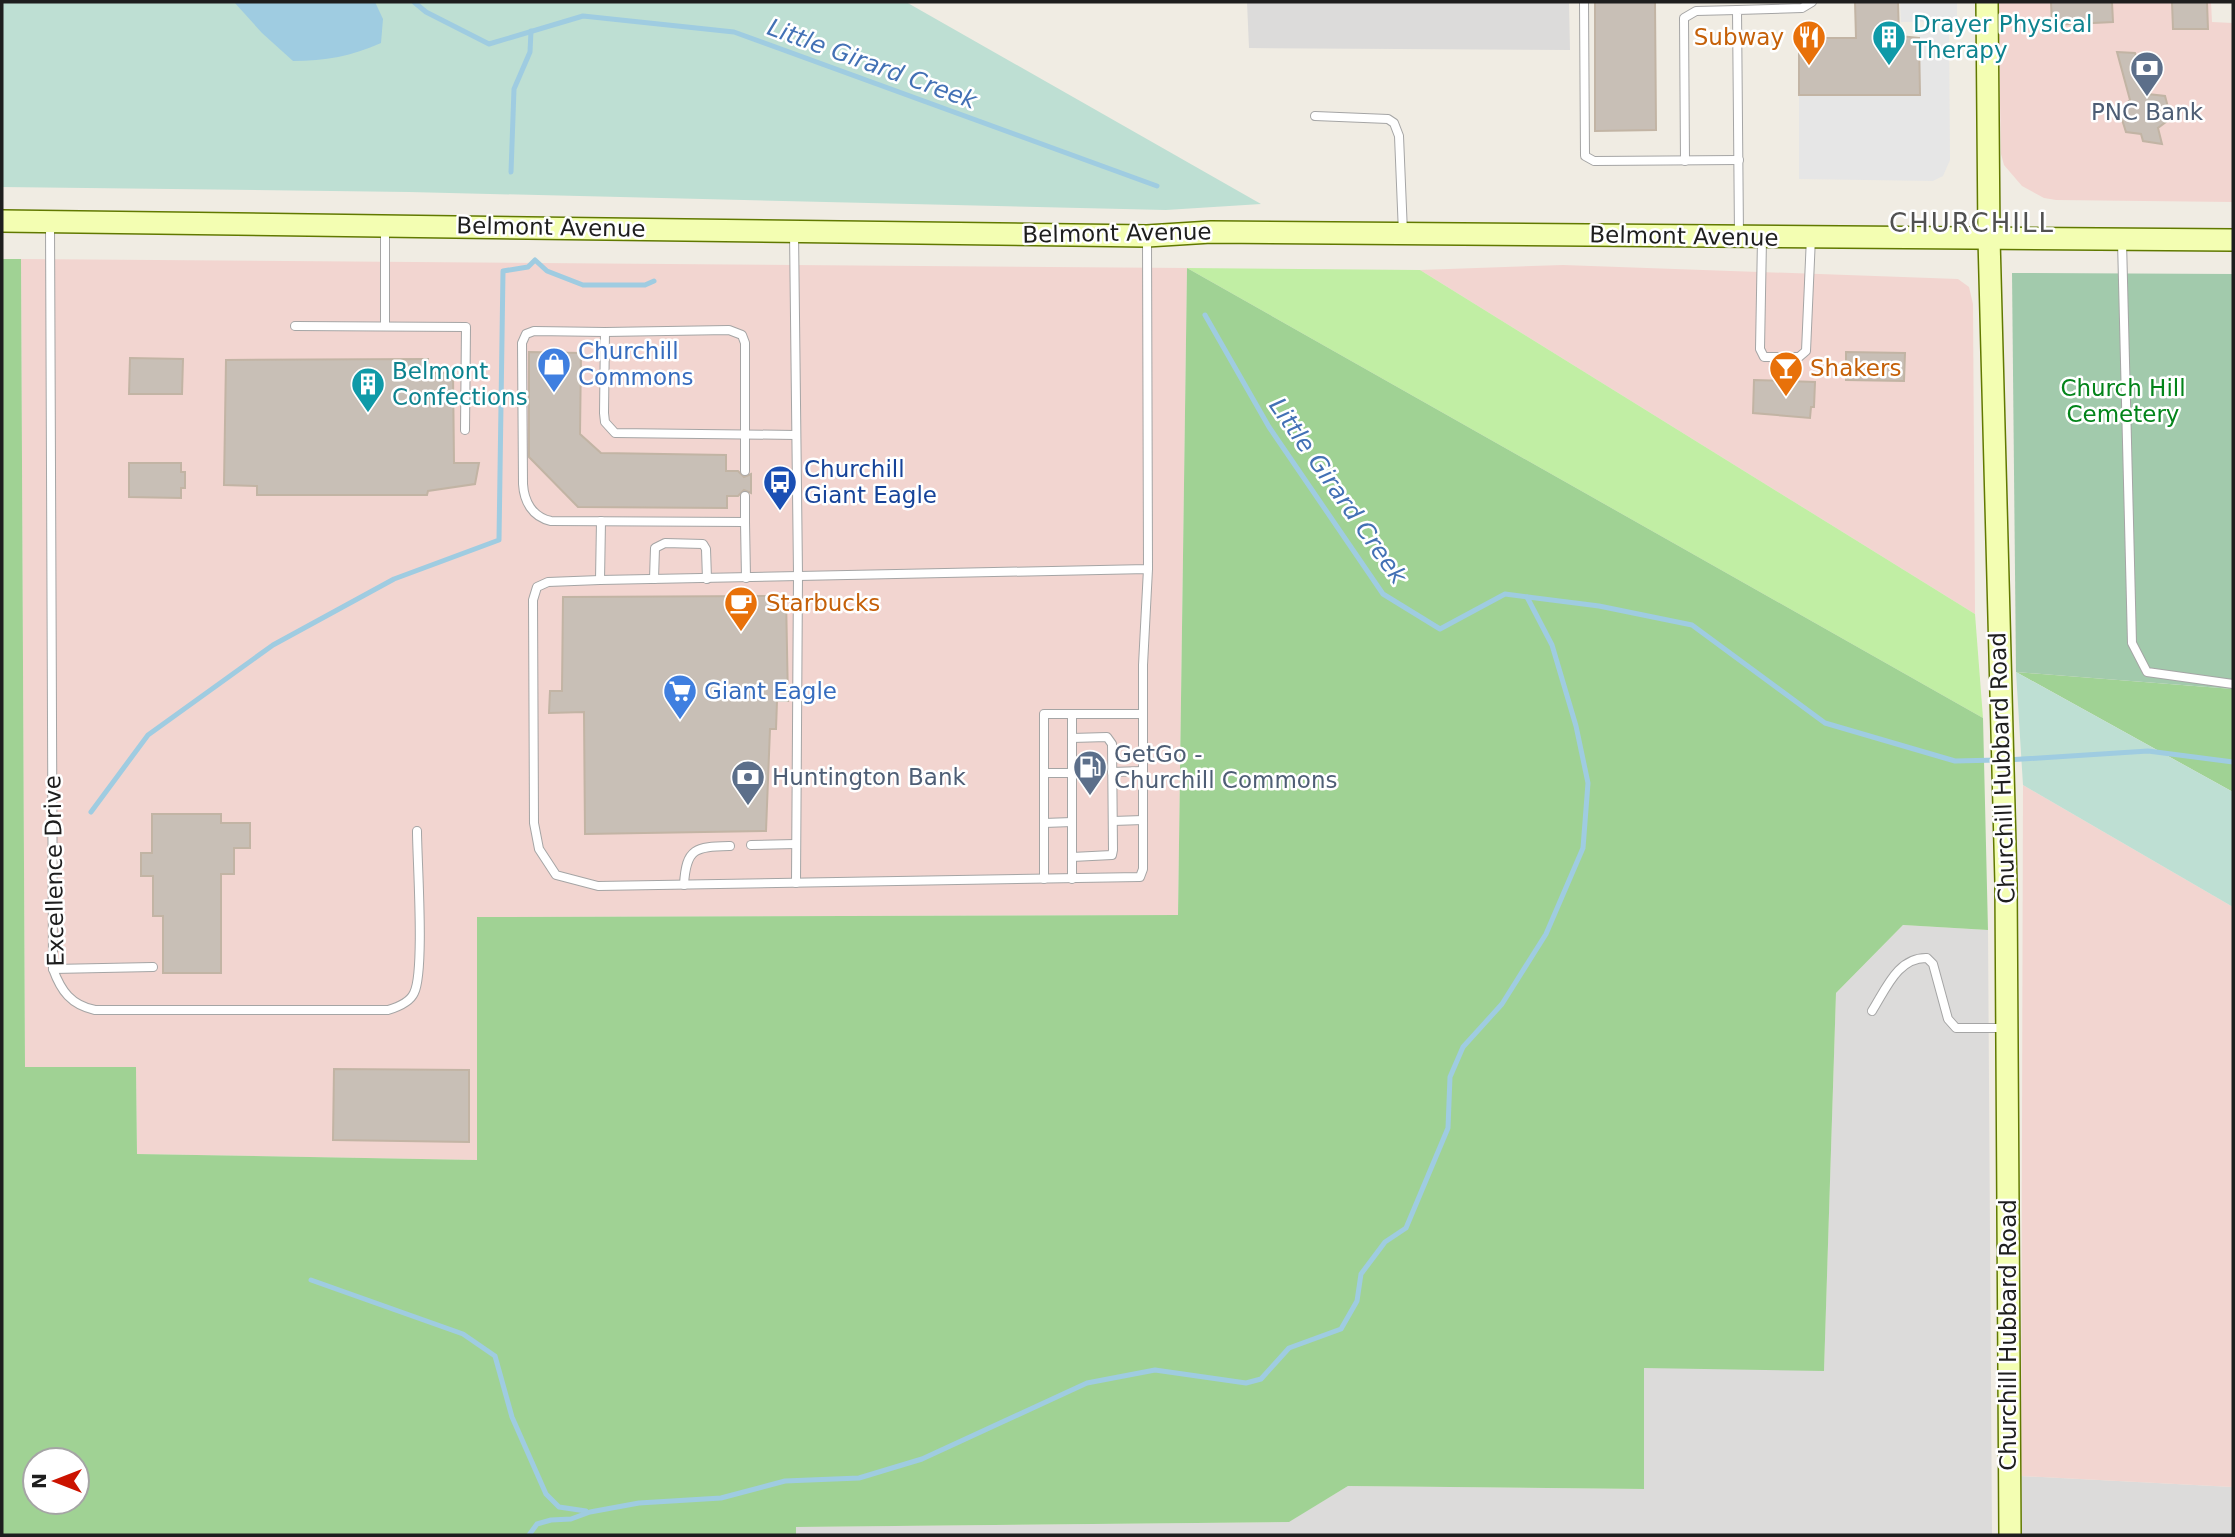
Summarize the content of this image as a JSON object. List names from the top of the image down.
{
  "streets": {
    "main road": ["Belmont Avenue", "Churchill Hubbard Road"],
    "lane": ["Excellence Drive"]
  },
  "crossings": [
    ["Belmont Avenue", "Churchill Hubbard Road"],
    ["Belmont Avenue", "Excellence Drive"]
  ],
  "districts": ["CHURCHILL"],
  "water": ["Little Girard Creek"],
  "parks": ["Church Hill Cemetery"],
  "places": {
    "restaurant": ["Subway"],
    "building": ["Drayer Physical Therapy", "Belmont Confections"],
    "bank": ["PNC Bank", "Huntington Bank"],
    "shop": ["Churchill Commons"],
    "bar": ["Shakers"],
    "bus stop": ["Churchill Giant Eagle"],
    "cafe": ["Starbucks"],
    "supermarket": ["Giant Eagle"],
    "fuel station": ["GetGo - Churchill Commons"]
  },
  "north": "left"
}
